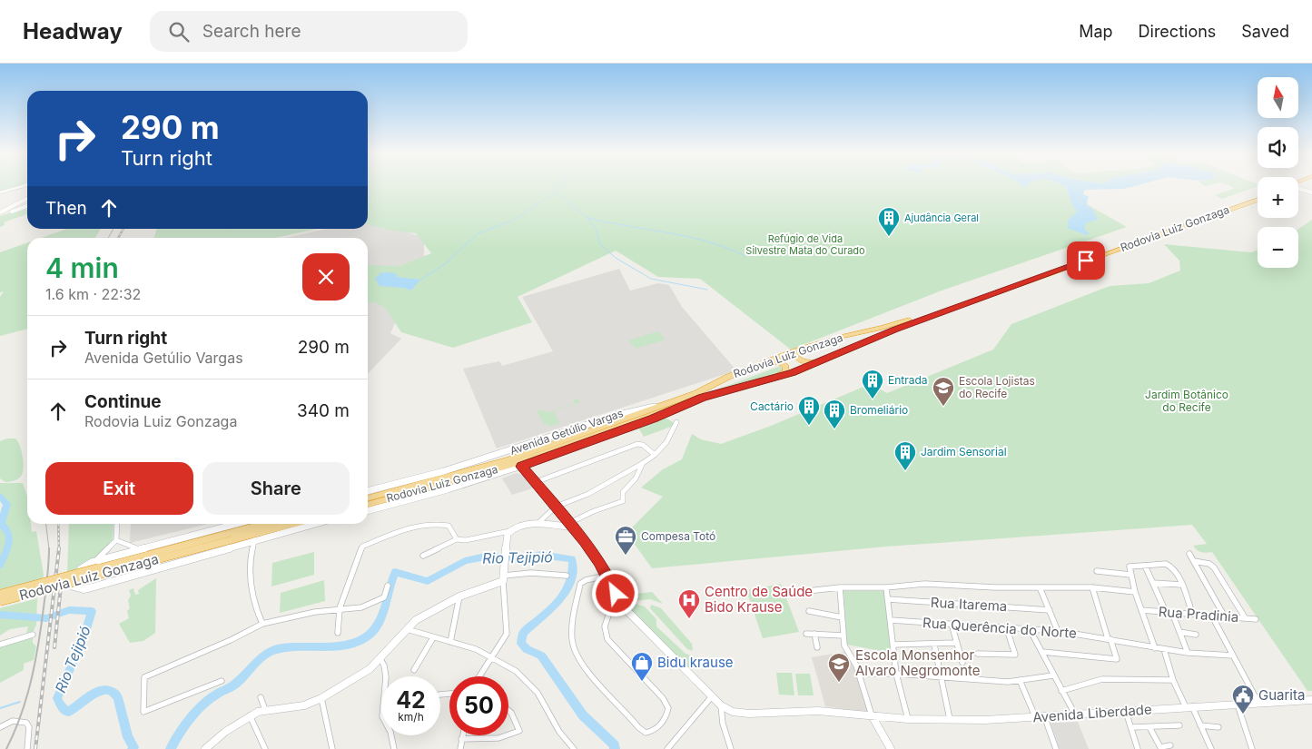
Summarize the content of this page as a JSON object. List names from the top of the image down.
{
  "streets": {
    "highway": ["Rodovia Luiz Gonzaga"],
    "street": [
      "Avenida Getúlio Vargas",
      "Rua Itarema",
      "Rua Pradinia",
      "Rua Querência do Norte",
      "Avenida Liberdade"
    ]
  },
  "crossings": [
    ["Rodovia Luiz Gonzaga", "Avenida Getúlio Vargas"]
  ],
  "water": ["Rio Tejipió"],
  "parks": ["Refúgio de Vida Silvestre Mata do Curado", "Jardim Botânico do Recife"],
  "places": {
    "building": [
      "Ajudância Geral",
      "Entrada",
      "Cactário",
      "Bromeliário",
      "Jardim Sensorial"
    ],
    "school or university": ["Escola Lojistas do Recife", "Escola Monsenhor Alvaro Negromonte"],
    "office": ["Compesa Totó"],
    "hospital": ["Centro de Saúde Bido Krause"],
    "shop": ["Bidu krause"],
    "public building": ["Guarita"]
  },
  "north": "top",
  "page": {
    "header": "Headway",
    "search": "Search here",
    "nav": ["Map", "Directions", "Saved"],
    "map_buttons": ["+", "−"],
    "turn": ["290 m", "Turn right"],
    "then": "Then",
    "heading": ["4 min", "1.6 km · 22:32"],
    "list": [
      {
        "name": "Turn right",
        "note": "Avenida Getúlio Vargas",
        "value": "290 m"
      },
      {
        "name": "Continue",
        "note": "Rodovia Luiz Gonzaga",
        "value": "340 m"
      }
    ],
    "buttons": ["Exit", "Share"],
    "speed": "42 km/h",
    "limit": "50"
  }
}
